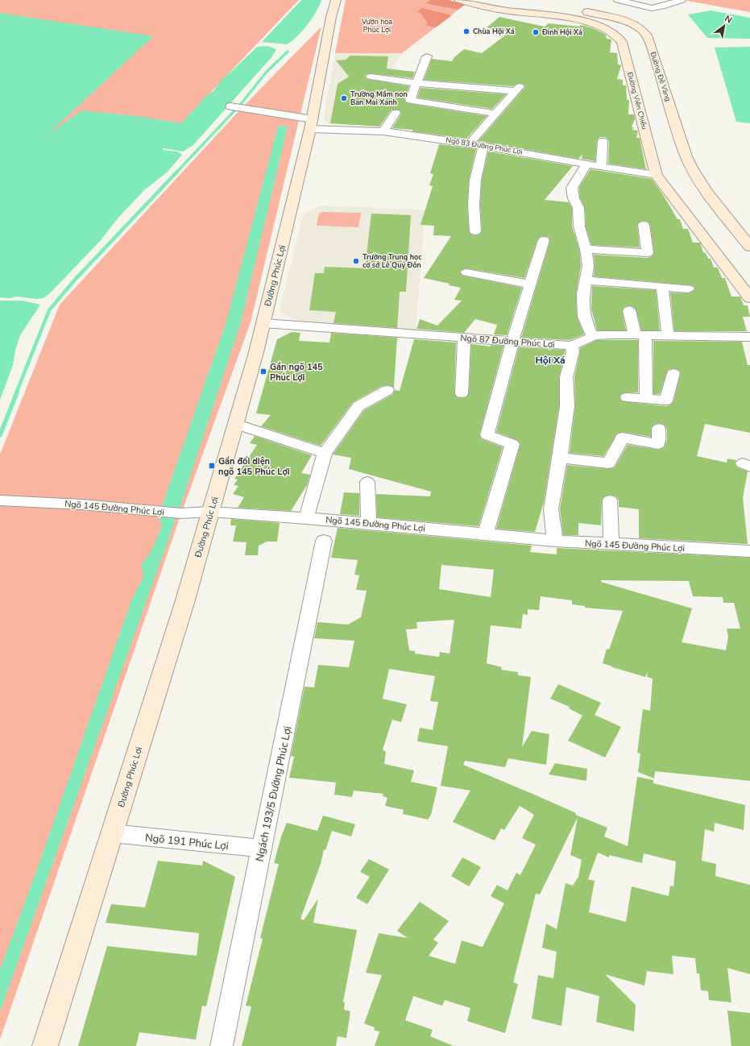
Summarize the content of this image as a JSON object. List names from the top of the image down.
{
  "streets": {
    "street": [
      "Đường Đê Vàng",
      "Đường Viên Chiếu",
      "Ngõ 83 Đường Phúc Lợi",
      "Đường Phúc Lợi",
      "Ngõ 87 Đường Phúc Lợi",
      "Ngõ 145 Đường Phúc Lợi",
      "Ngách 193/5 Đường Phúc Lợi",
      "Ngõ 191 Phúc Lợi"
    ]
  },
  "crossings": [
    ["Đường Viên Chiếu", "Ngõ 83 Đường Phúc Lợi"],
    ["Ngõ 83 Đường Phúc Lợi", "Đường Phúc Lợi"],
    ["Đường Phúc Lợi", "Ngõ 87 Đường Phúc Lợi"],
    ["Đường Phúc Lợi", "Ngõ 145 Đường Phúc Lợi"],
    ["Đường Phúc Lợi", "Ngõ 191 Phúc Lợi"],
    ["Ngách 193/5 Đường Phúc Lợi", "Ngõ 191 Phúc Lợi"]
  ],
  "districts": ["Hội Xá"],
  "parks": ["Vườn hoa Phúc Lợi"],
  "places": {
    "other": [
      "Chùa Hội Xá",
      "Đình Hội Xá",
      "Trường Mầm non Ban Mai Xanh",
      "Trường Trung học cơ sở Lê Quý Đôn"
    ],
    "transit": ["Gần ngõ 145 Phúc Lợi", "Gần đối diện ngõ 145 Phúc Lợi"]
  },
  "north": "top right"
}
